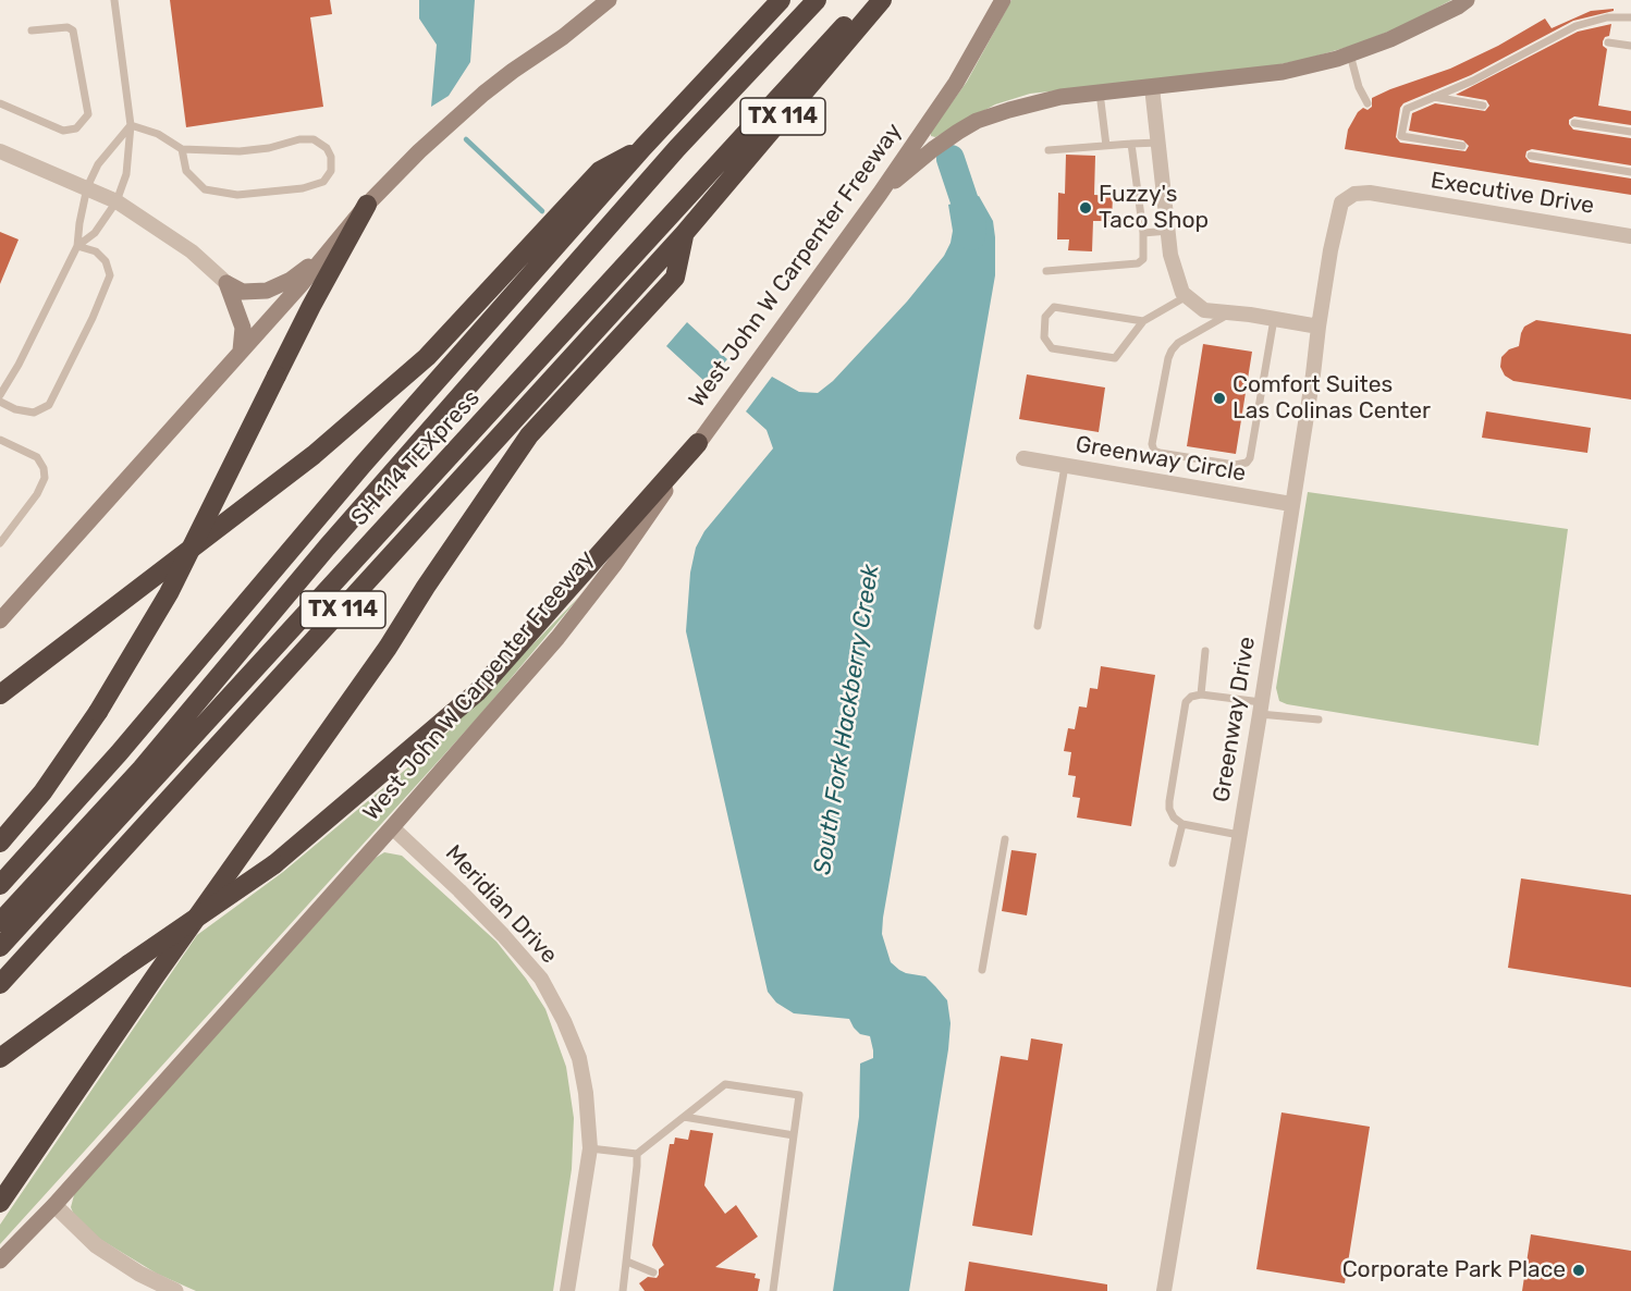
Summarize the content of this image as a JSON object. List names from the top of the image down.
{
  "streets": {
    "highway": ["TX 114", "SH 114 TEXpress"],
    "main road": ["West John W Carpenter Freeway"],
    "street": [
      "Executive Drive",
      "Greenway Circle",
      "Greenway Drive",
      "Meridian Drive"
    ]
  },
  "crossings": [
    ["Executive Drive", "Greenway Drive"],
    ["West John W Carpenter Freeway", "Meridian Drive"],
    ["Greenway Circle", "Greenway Drive"]
  ],
  "water": ["South Fork Hackberry Creek"],
  "places": ["Fuzzy's Taco Shop", "Comfort Suites Las Colinas Center", "Corporate Park Place"]
}
